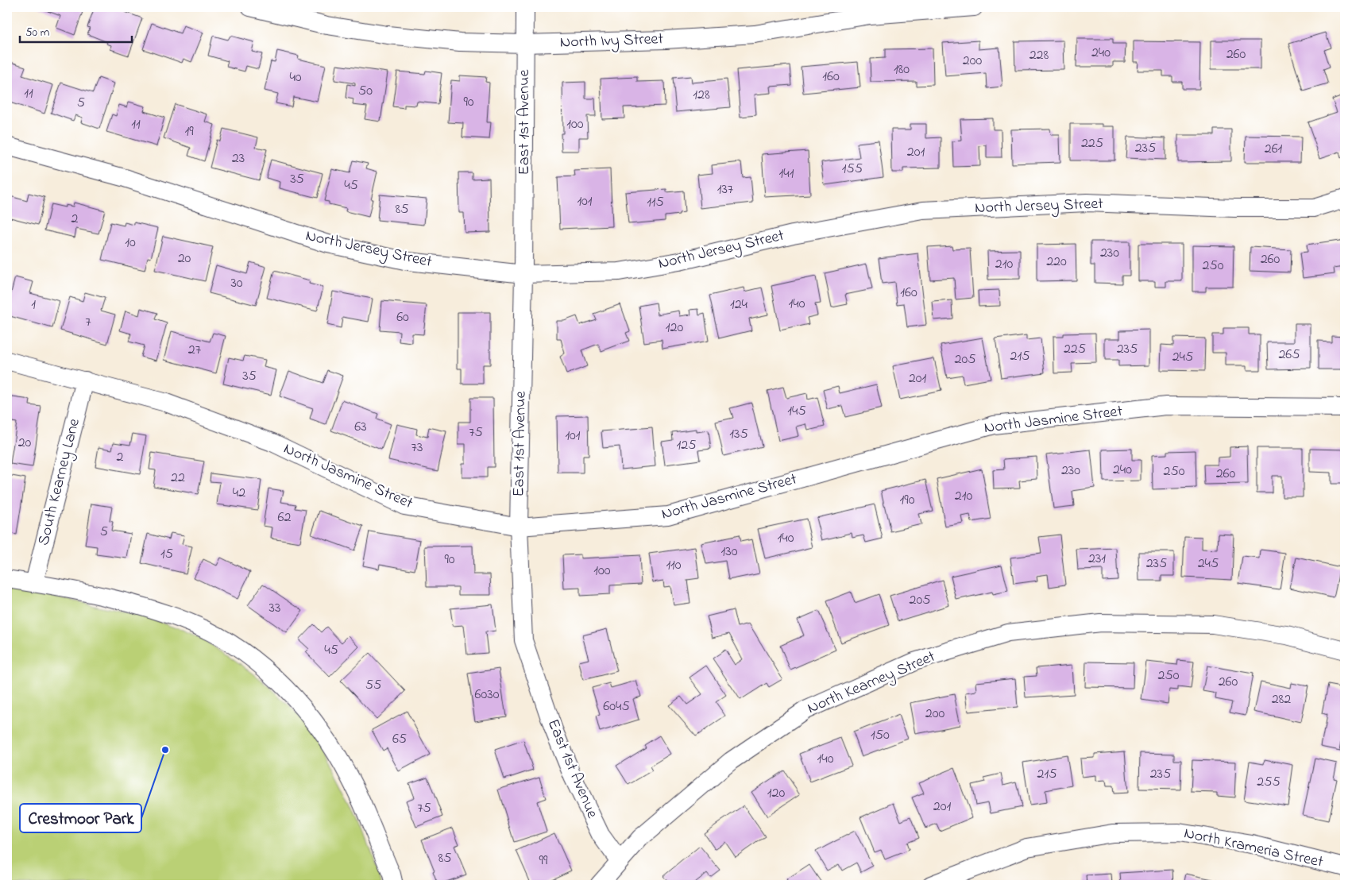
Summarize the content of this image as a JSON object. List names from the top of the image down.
{
  "streets": {
    "street": [
      "North Ivy Street",
      "East 1st Avenue",
      "North Jersey Street",
      "North Jasmine Street",
      "South Kearney Lane",
      "North Kearney Street",
      "North Krameria Street"
    ]
  },
  "crossings": [
    ["North Ivy Street", "East 1st Avenue"],
    ["East 1st Avenue", "North Jersey Street"],
    ["East 1st Avenue", "North Jasmine Street"],
    ["East 1st Avenue", "North Kearney Street"],
    ["North Jasmine Street", "South Kearney Lane"]
  ],
  "places": ["Crestmoor Park"],
  "house_numbers": [
    "240",
    "260",
    "228",
    "200",
    "180",
    "160",
    "40",
    "50",
    "11",
    "128",
    "90",
    "5",
    "11",
    "100",
    "19",
    "225",
    "235",
    "261",
    "201",
    "23",
    "155",
    "141",
    "35",
    "45",
    "137",
    "101",
    "115",
    "85",
    "2",
    "10",
    "230",
    "20",
    "260",
    "220",
    "210",
    "250",
    "30",
    "160",
    "140",
    "1",
    "124",
    "60",
    "7",
    "120",
    "225",
    "235",
    "27",
    "265",
    "215",
    "245",
    "205",
    "35",
    "201",
    "145",
    "63",
    "75",
    "135",
    "101",
    "20",
    "125",
    "73",
    "2",
    "240",
    "230",
    "250",
    "260",
    "22",
    "42",
    "210",
    "190",
    "62",
    "5",
    "140",
    "130",
    "15",
    "231",
    "90",
    "235",
    "245",
    "110",
    "100",
    "205",
    "33",
    "45",
    "250",
    "260",
    "55",
    "6030",
    "282",
    "6045",
    "200",
    "150",
    "65",
    "140",
    "215",
    "235",
    "255",
    "120",
    "201",
    "75",
    "85",
    "99"
  ],
  "scale_bar": "50 m"
}
